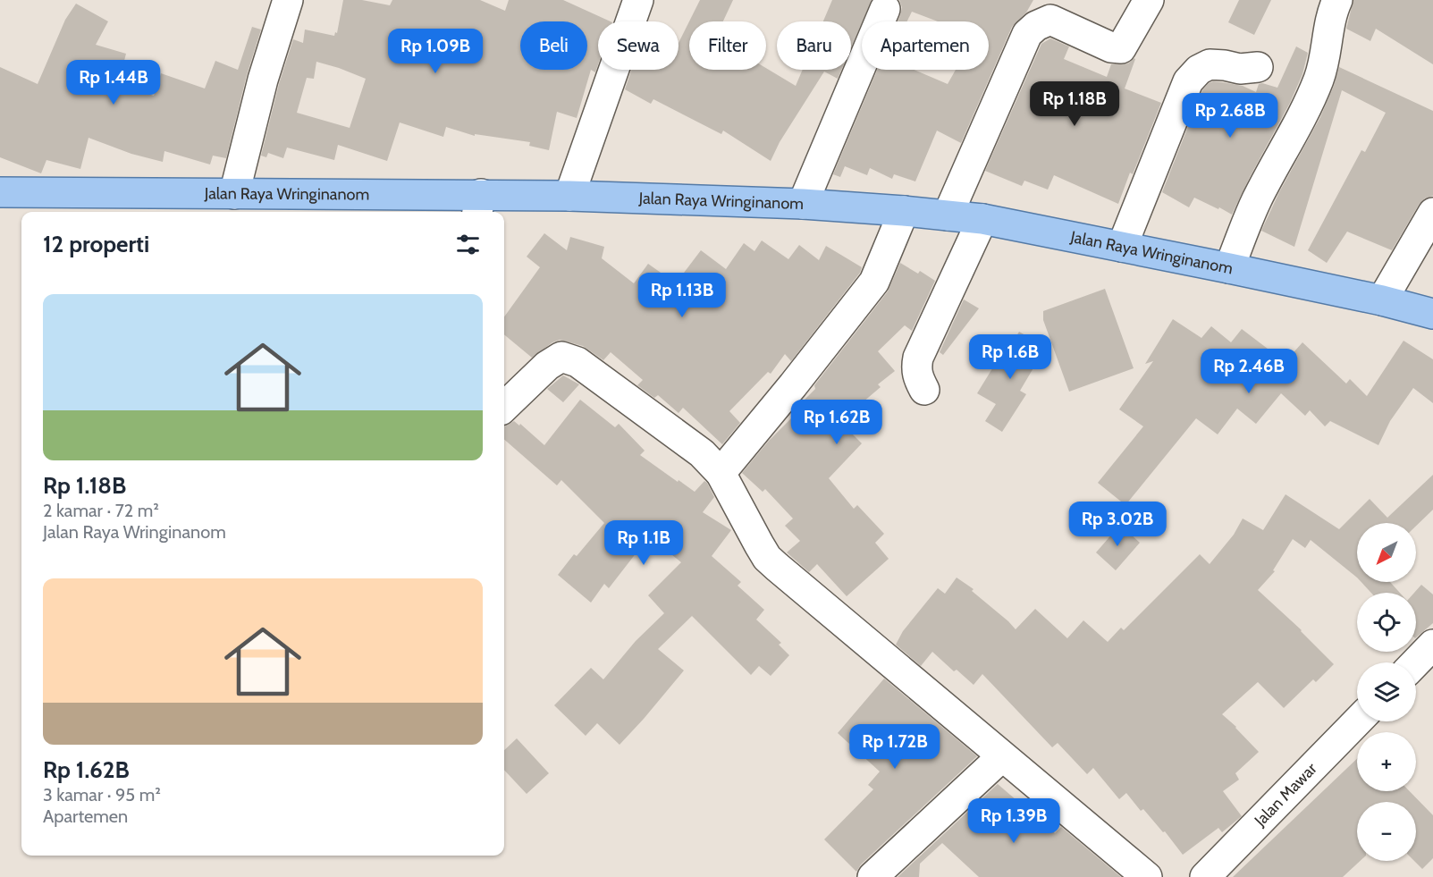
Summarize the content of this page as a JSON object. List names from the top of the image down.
{
  "streets": {
    "main road": ["Jalan Raya Wringinanom"],
    "street": ["Jalan Mawar"]
  },
  "north": "bottom left",
  "page": {
    "chip": [
      "Beli",
      "Sewa",
      "Filter",
      "Baru",
      "Apartemen"
    ],
    "price": [
      "Rp 1.09B",
      "Rp 1.44B",
      "Rp 1.18B",
      "Rp 2.68B",
      "Rp 1.13B",
      "Rp 1.6B",
      "Rp 2.46B",
      "Rp 1.62B",
      "Rp 3.02B",
      "Rp 1.1B",
      "Rp 1.72B",
      "Rp 1.39B"
    ],
    "heading": "12 properti",
    "list": [
      {
        "name": "Rp 1.18B",
        "note": "2 kamar · 72 m² · Jalan Raya Wringinanom"
      },
      {
        "name": "Rp 1.62B",
        "note": "3 kamar · 95 m² · Apartemen"
      }
    ],
    "map_buttons": ["+", "−"]
  }
}
